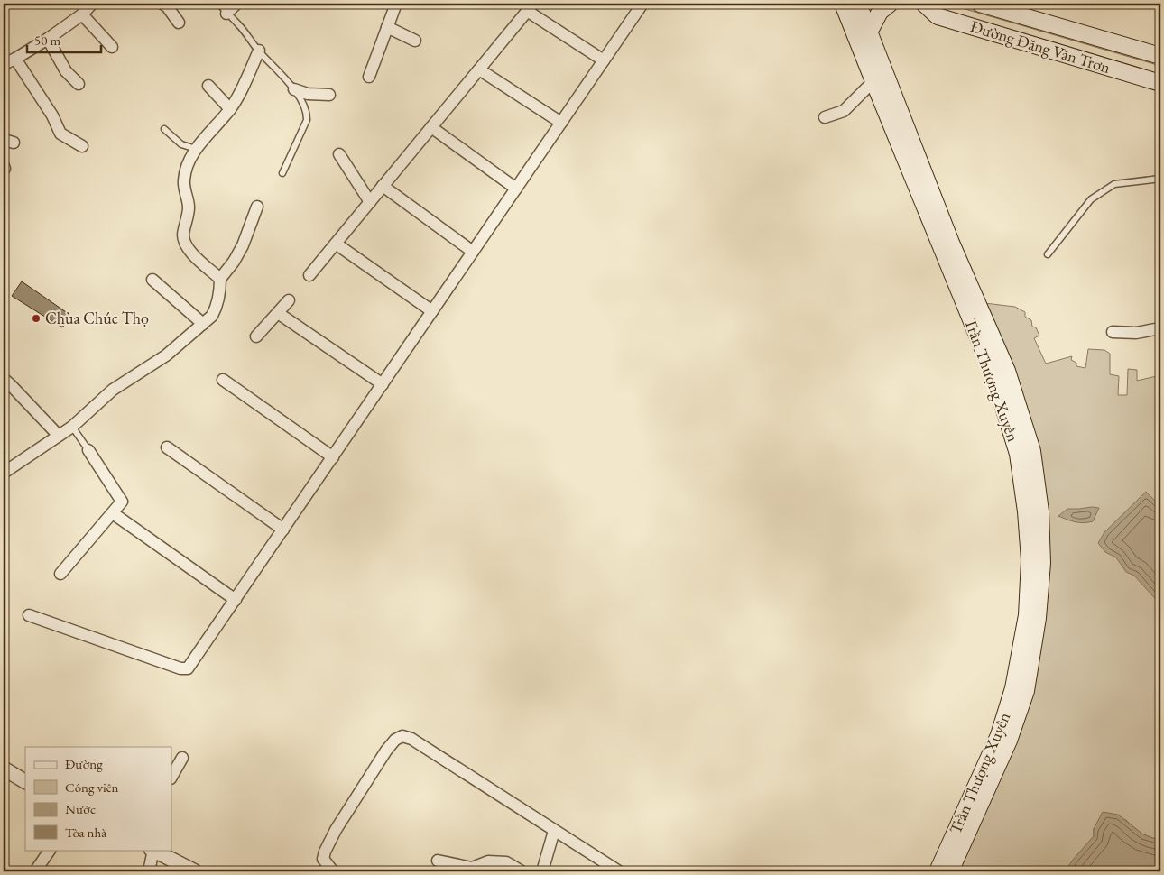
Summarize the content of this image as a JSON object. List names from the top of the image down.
{
  "streets": {
    "main road": ["Đường Đặng Văn Trơn", "Trần Thượng Xuyên"]
  },
  "places": ["Chùa Chúc Thọ"],
  "legend": [
    "Đường",
    "Công viên",
    "Nước",
    "Tòa nhà"
  ],
  "scale_bar": "50 m"
}
